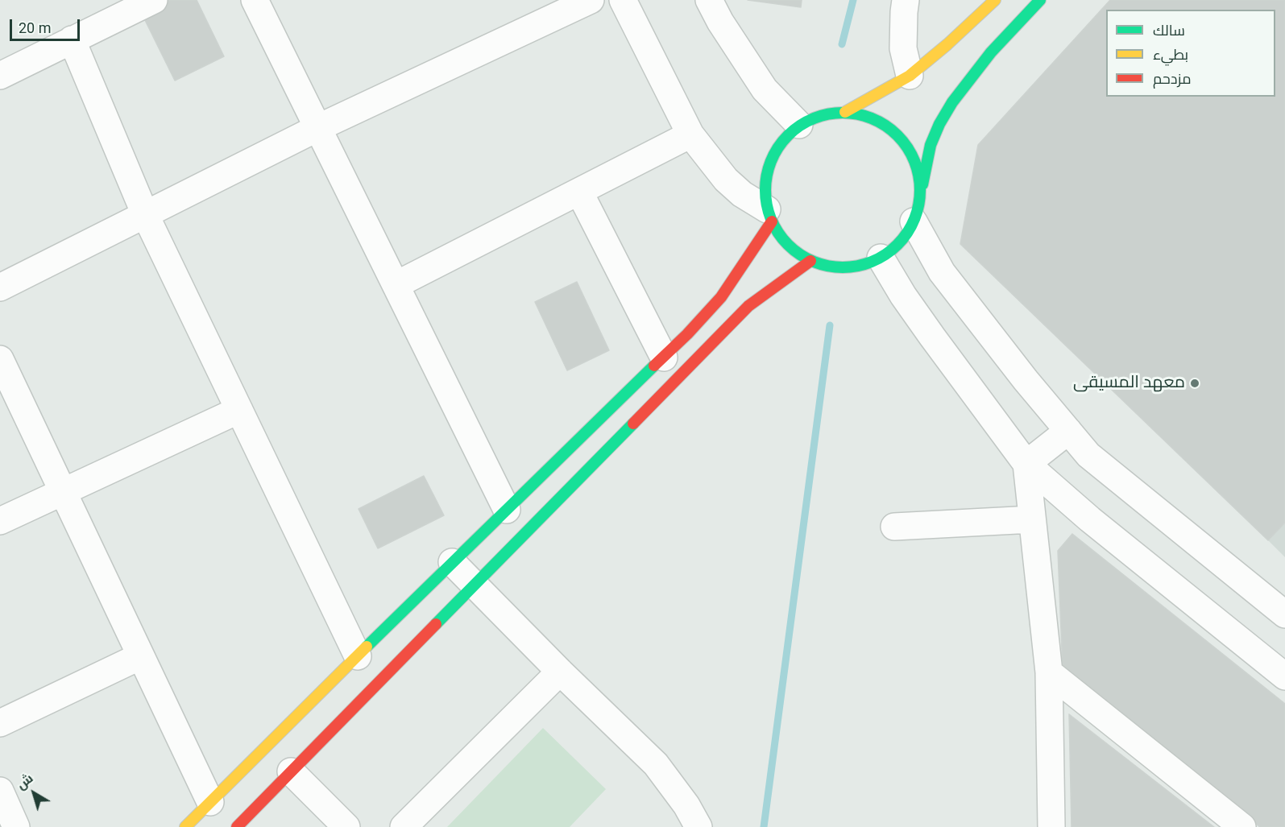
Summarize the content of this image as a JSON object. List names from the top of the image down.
{
  "places": ["معهد المسيقى"],
  "legend": ["سالك", "بطيء", "مزدحم"],
  "scale_bar": "20 m",
  "north": "top left"
}
